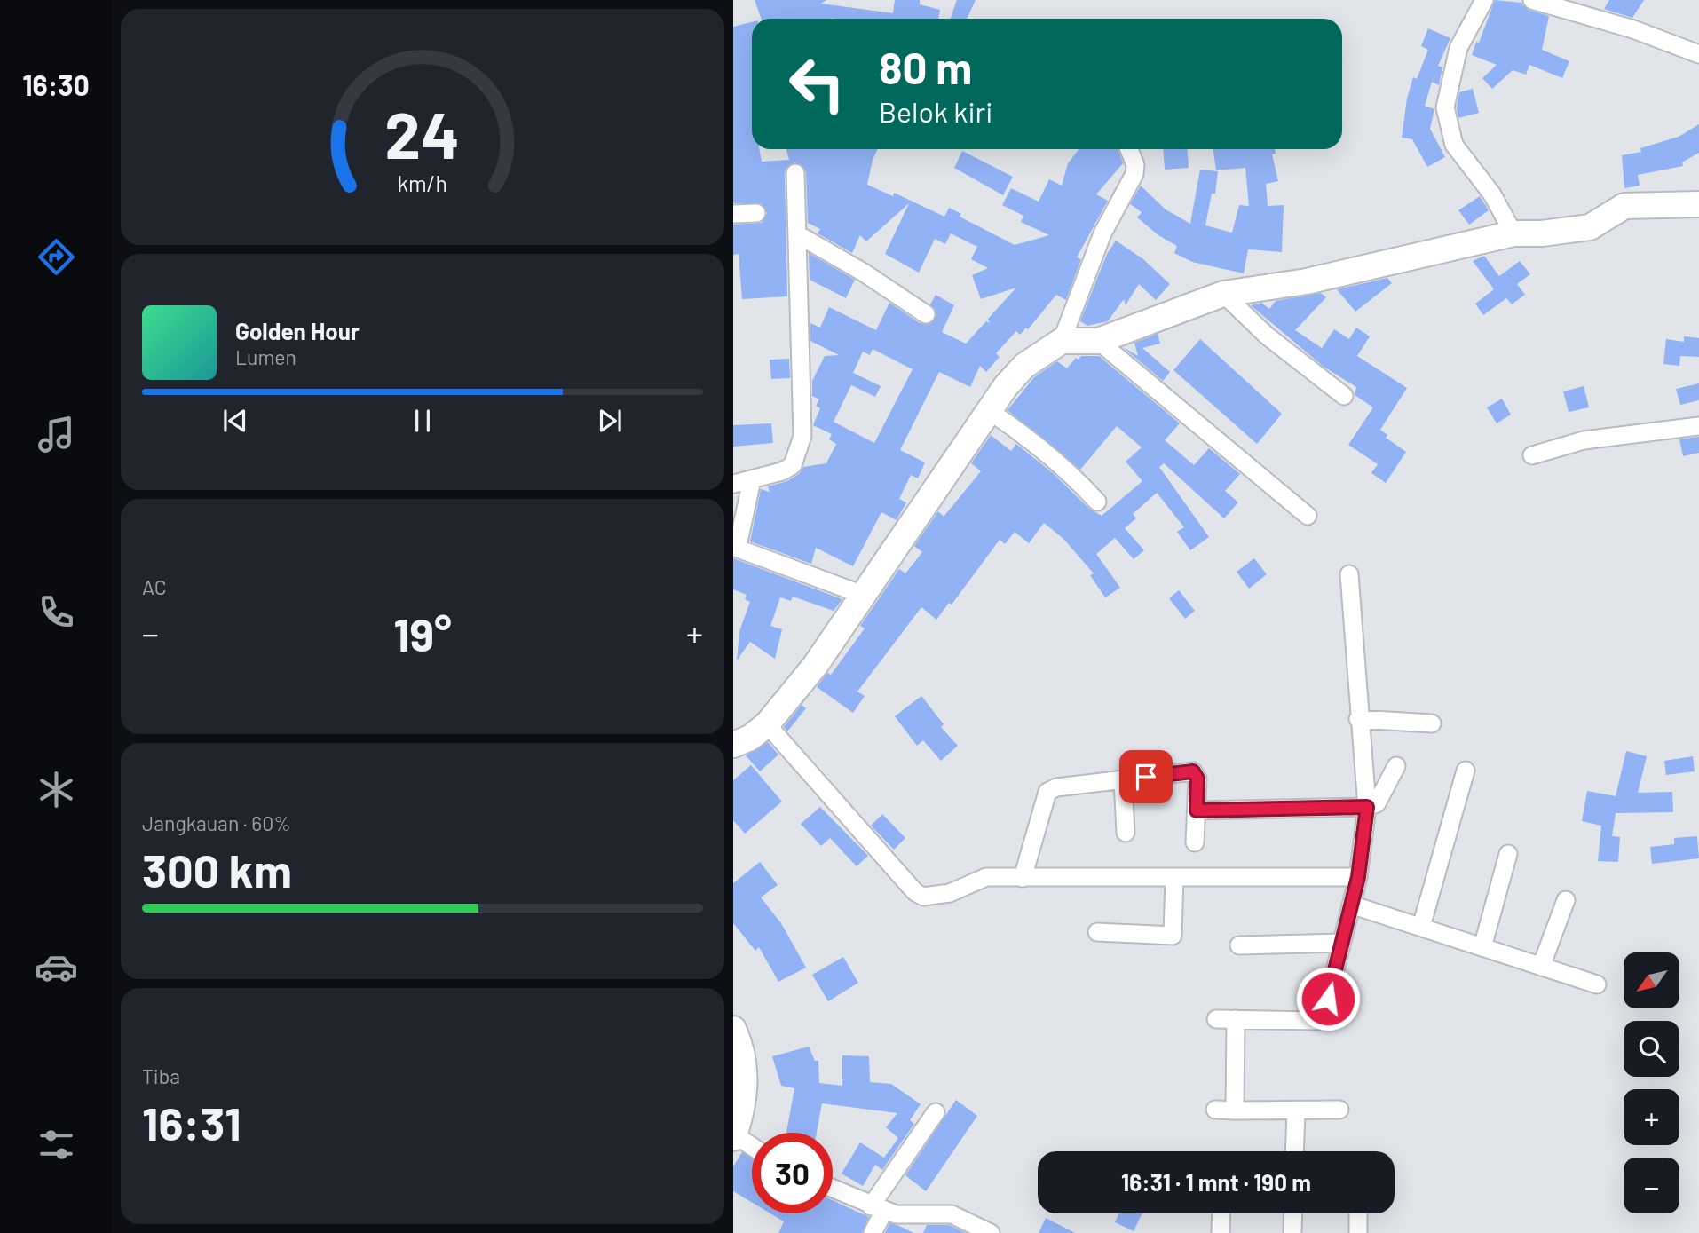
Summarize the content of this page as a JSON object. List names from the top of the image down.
{
  "north": "bottom left",
  "page": {
    "tabs": "16:30",
    "turn": ["80 m", "Belok kiri"],
    "song": ["Golden Hour", "Lumen"],
    "tile": [
      "AC",
      ["Jangkauan · 60%", "300 km"],
      ["Tiba", "16:31"]
    ],
    "heat": ["−", "19°", "+"],
    "map_buttons": ["+", "−"],
    "limit": "30",
    "trip": "16:31 · 1 mnt · 190 m",
    "gauge": ["24", "km/h"]
  }
}
